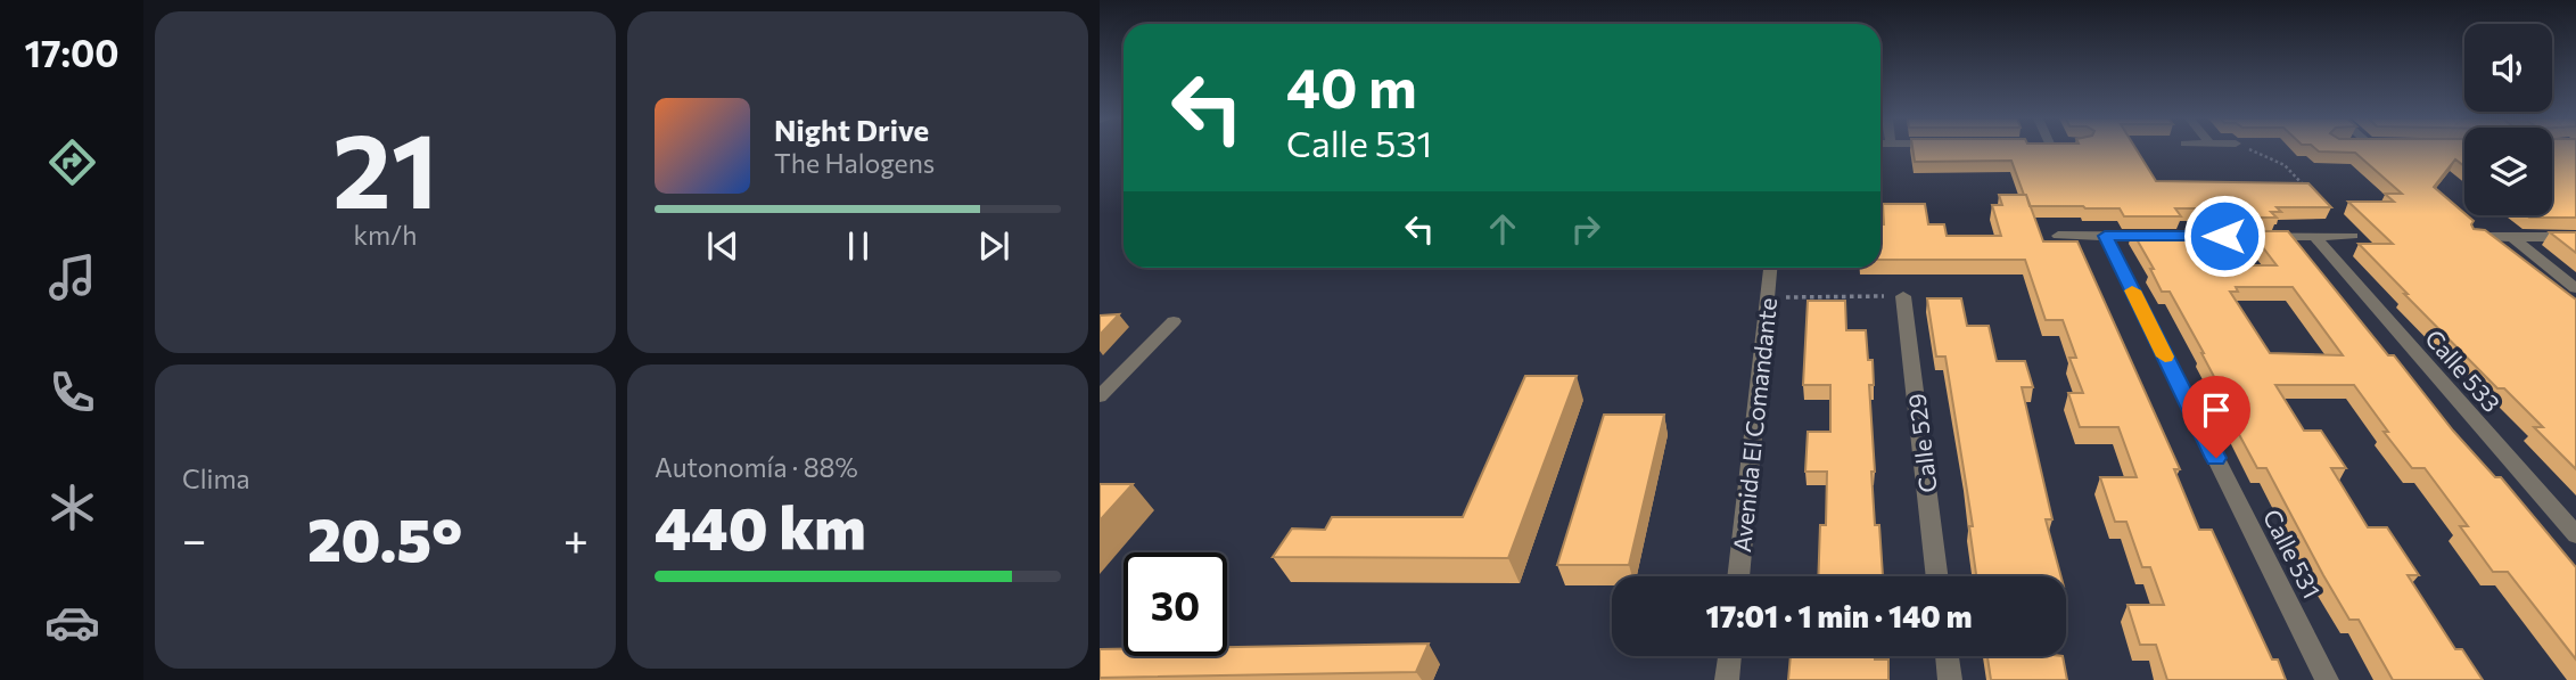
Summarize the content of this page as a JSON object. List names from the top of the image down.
{
  "streets": {
    "street": [
      "Calle 533",
      "Avenida El Comandante",
      "Calle 529",
      "Calle 531"
    ]
  },
  "page": {
    "tabs": "17:00",
    "tile": [
      ["21", "km/h"],
      "Clima",
      ["Autonomía · 88%", "440 km"]
    ],
    "turn": ["40 m", "Calle 531"],
    "song": ["Night Drive", "The Halogens"],
    "heat": ["−", "20.5°", "+"],
    "limit": "30",
    "trip": "17:01 · 1 min · 140 m"
  }
}
